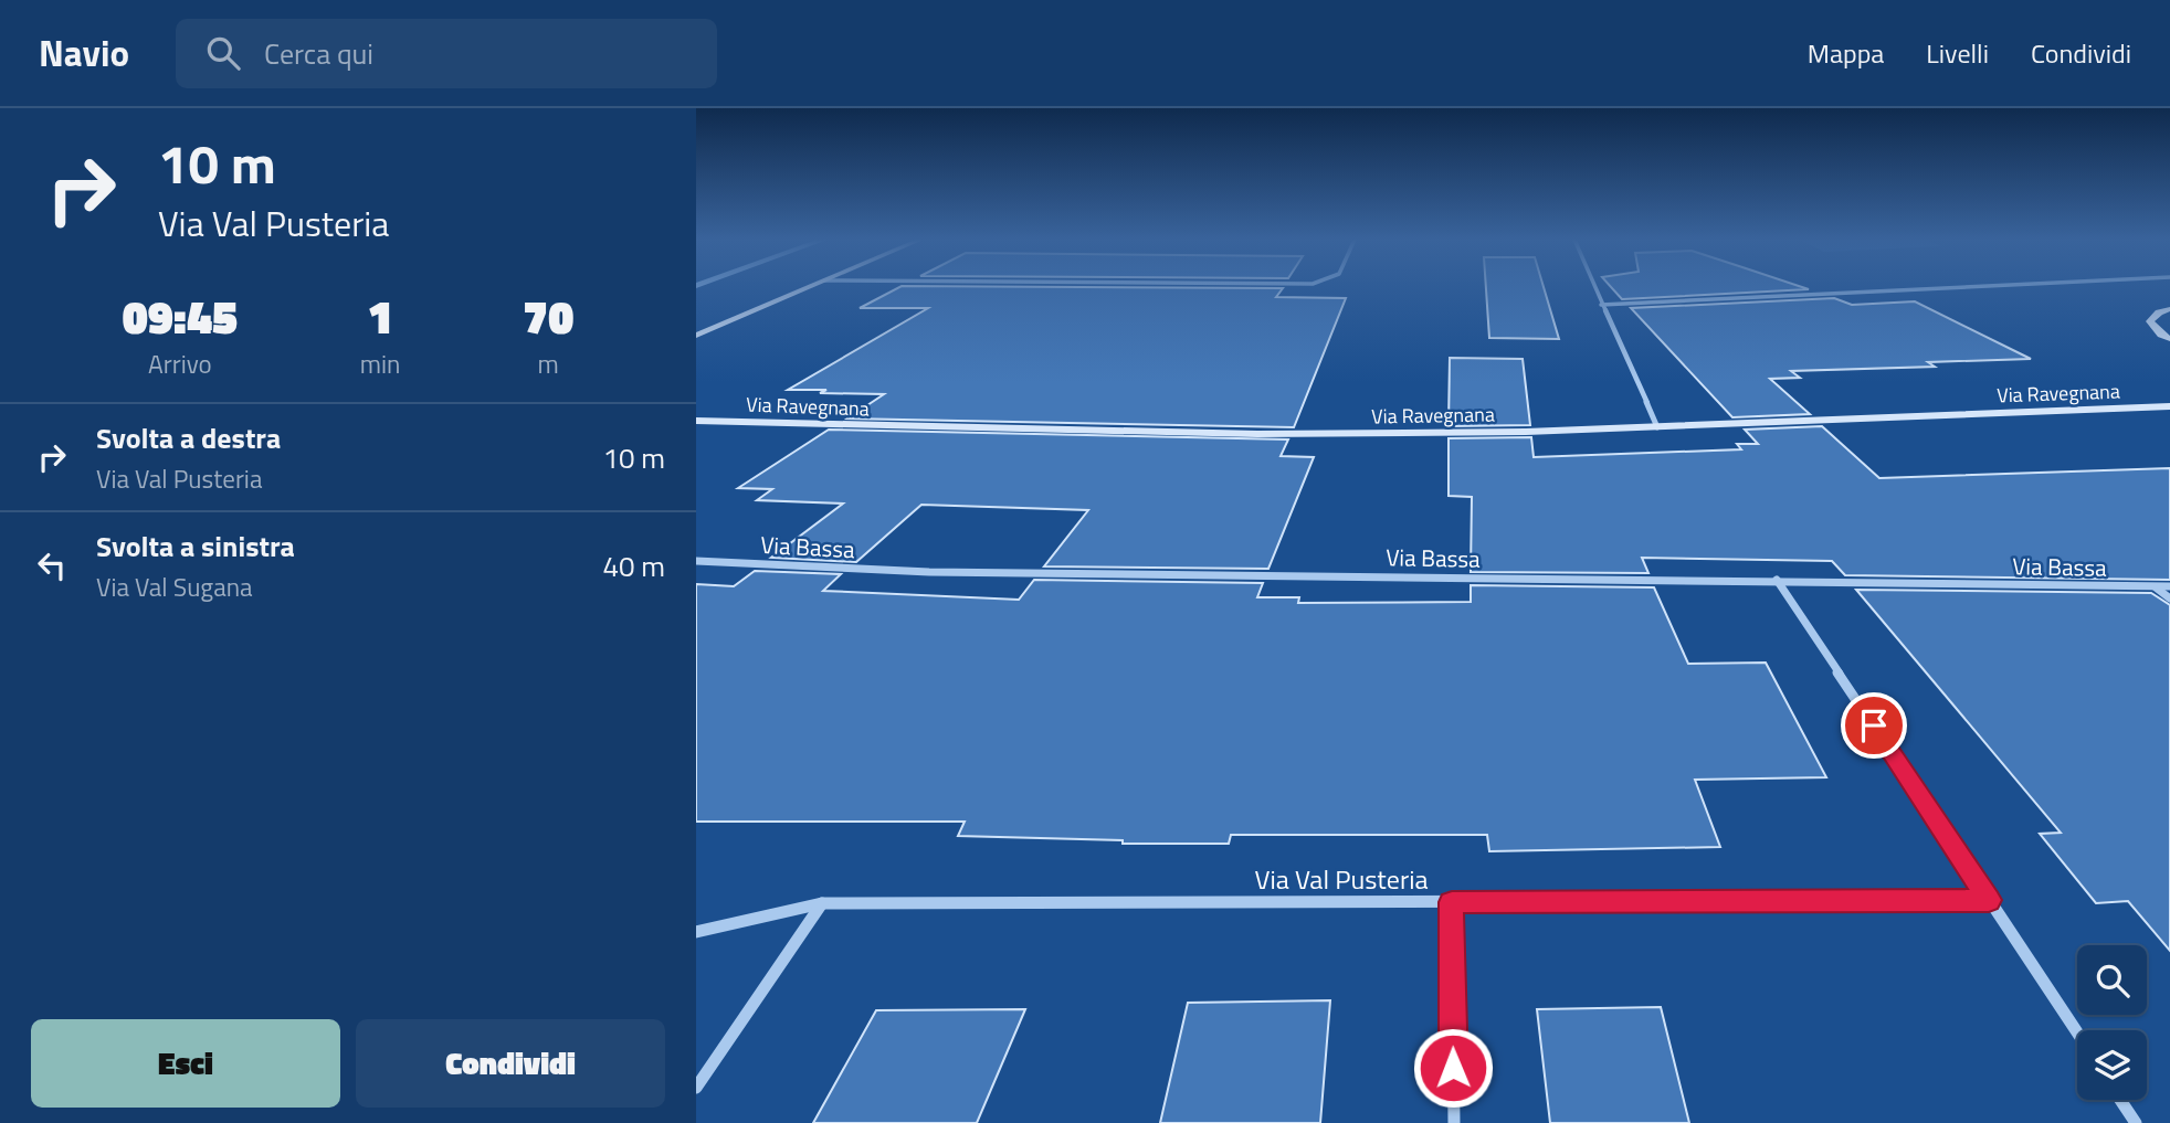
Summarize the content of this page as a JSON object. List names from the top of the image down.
{
  "streets": {
    "street": ["Via Ravegnana", "Via Bassa", "Via Val Pusteria"]
  },
  "page": {
    "header": "Navio",
    "search": "Cerca qui",
    "nav": ["Mappa", "Livelli", "Condividi"],
    "turn": ["10 m", "Via Val Pusteria"],
    "eta": [
      "09:45",
      "Arrivo",
      "1",
      "min",
      "70",
      "m"
    ],
    "list": [
      {
        "name": "Svolta a destra",
        "note": "Via Val Pusteria",
        "value": "10 m"
      },
      {
        "name": "Svolta a sinistra",
        "note": "Via Val Sugana",
        "value": "40 m"
      }
    ],
    "buttons": ["Esci", "Condividi"]
  }
}
